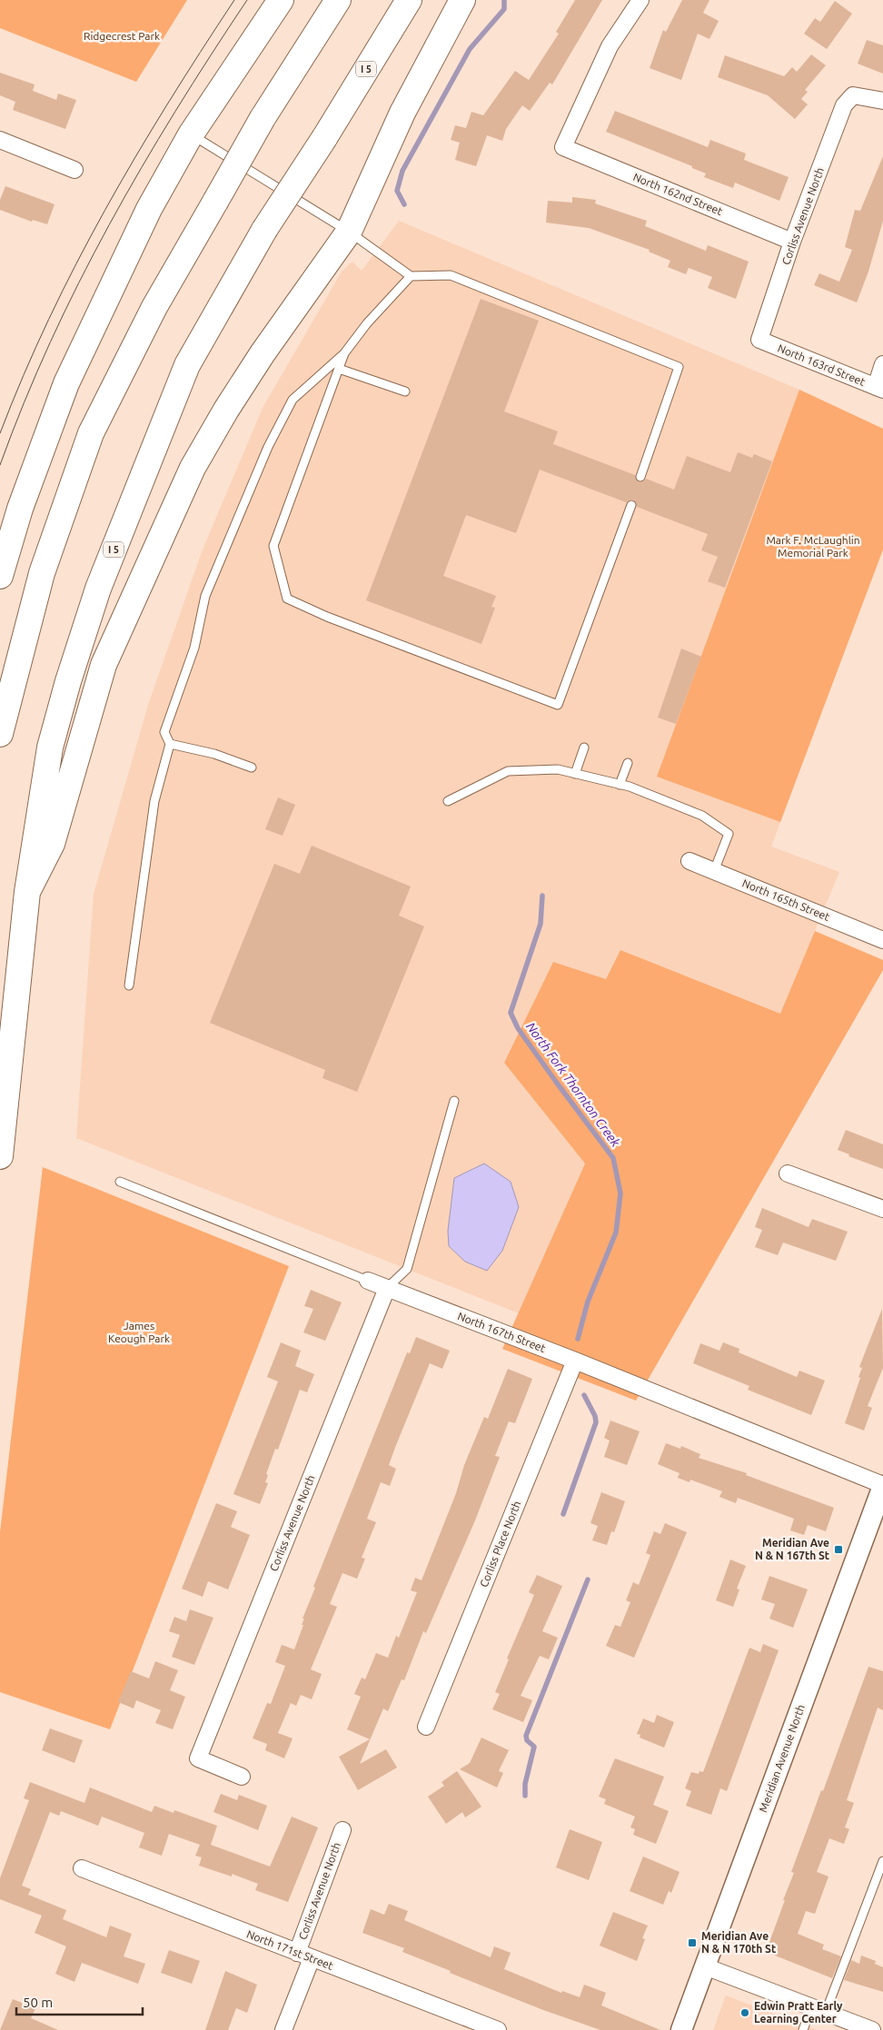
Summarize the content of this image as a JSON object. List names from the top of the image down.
{
  "streets": {
    "highway": ["I 5"],
    "street": [
      "North 162nd Street",
      "Corliss Avenue North",
      "North 163rd Street",
      "North 165th Street",
      "North 167th Street",
      "Corliss Place North",
      "Meridian Avenue North",
      "North 171st Street"
    ]
  },
  "crossings": [
    ["North 162nd Street", "Corliss Avenue North"],
    ["Corliss Avenue North", "North 163rd Street"],
    ["Corliss Avenue North", "North 167th Street"],
    ["Corliss Avenue North", "North 171st Street"],
    ["North 167th Street", "Corliss Place North"],
    ["North 167th Street", "Meridian Avenue North"]
  ],
  "water": ["North Fork Thornton Creek"],
  "parks": ["Ridgecrest Park", "Mark F. McLaughlin Memorial Park", "James Keough Park"],
  "places": {
    "transit": ["Meridian Ave N & N 167th St", "Meridian Ave N & N 170th St"],
    "other": ["Edwin Pratt Early Learning Center"]
  },
  "scale_bar": "50 m"
}
